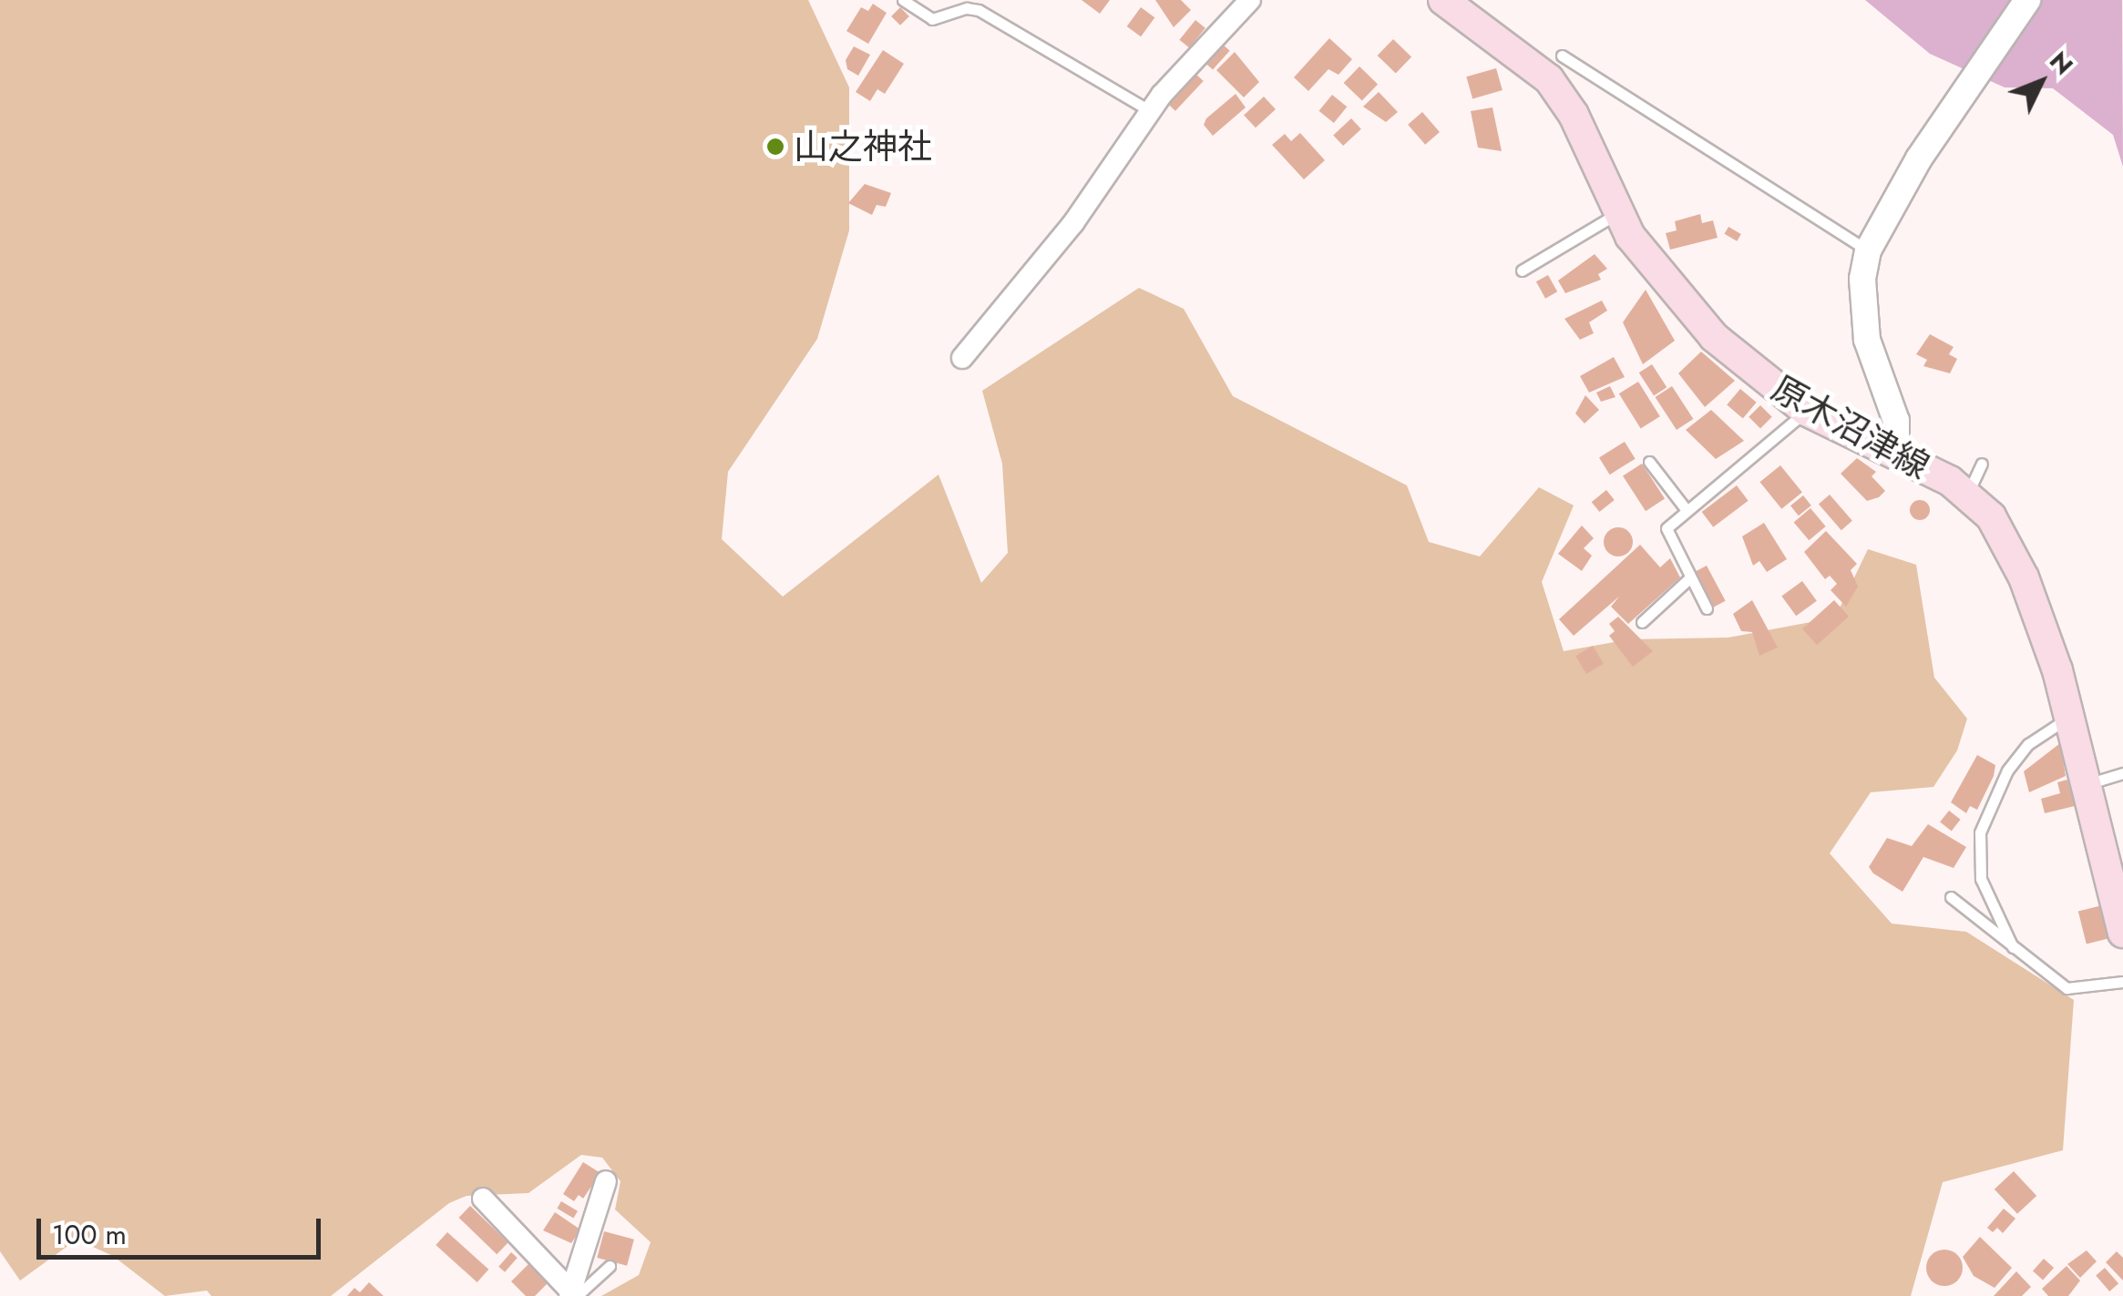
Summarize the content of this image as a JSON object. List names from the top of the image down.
{
  "streets": {
    "main road": ["原木沼津線"]
  },
  "places": ["山之神社"],
  "scale_bar": "100 m",
  "north": "top right"
}
